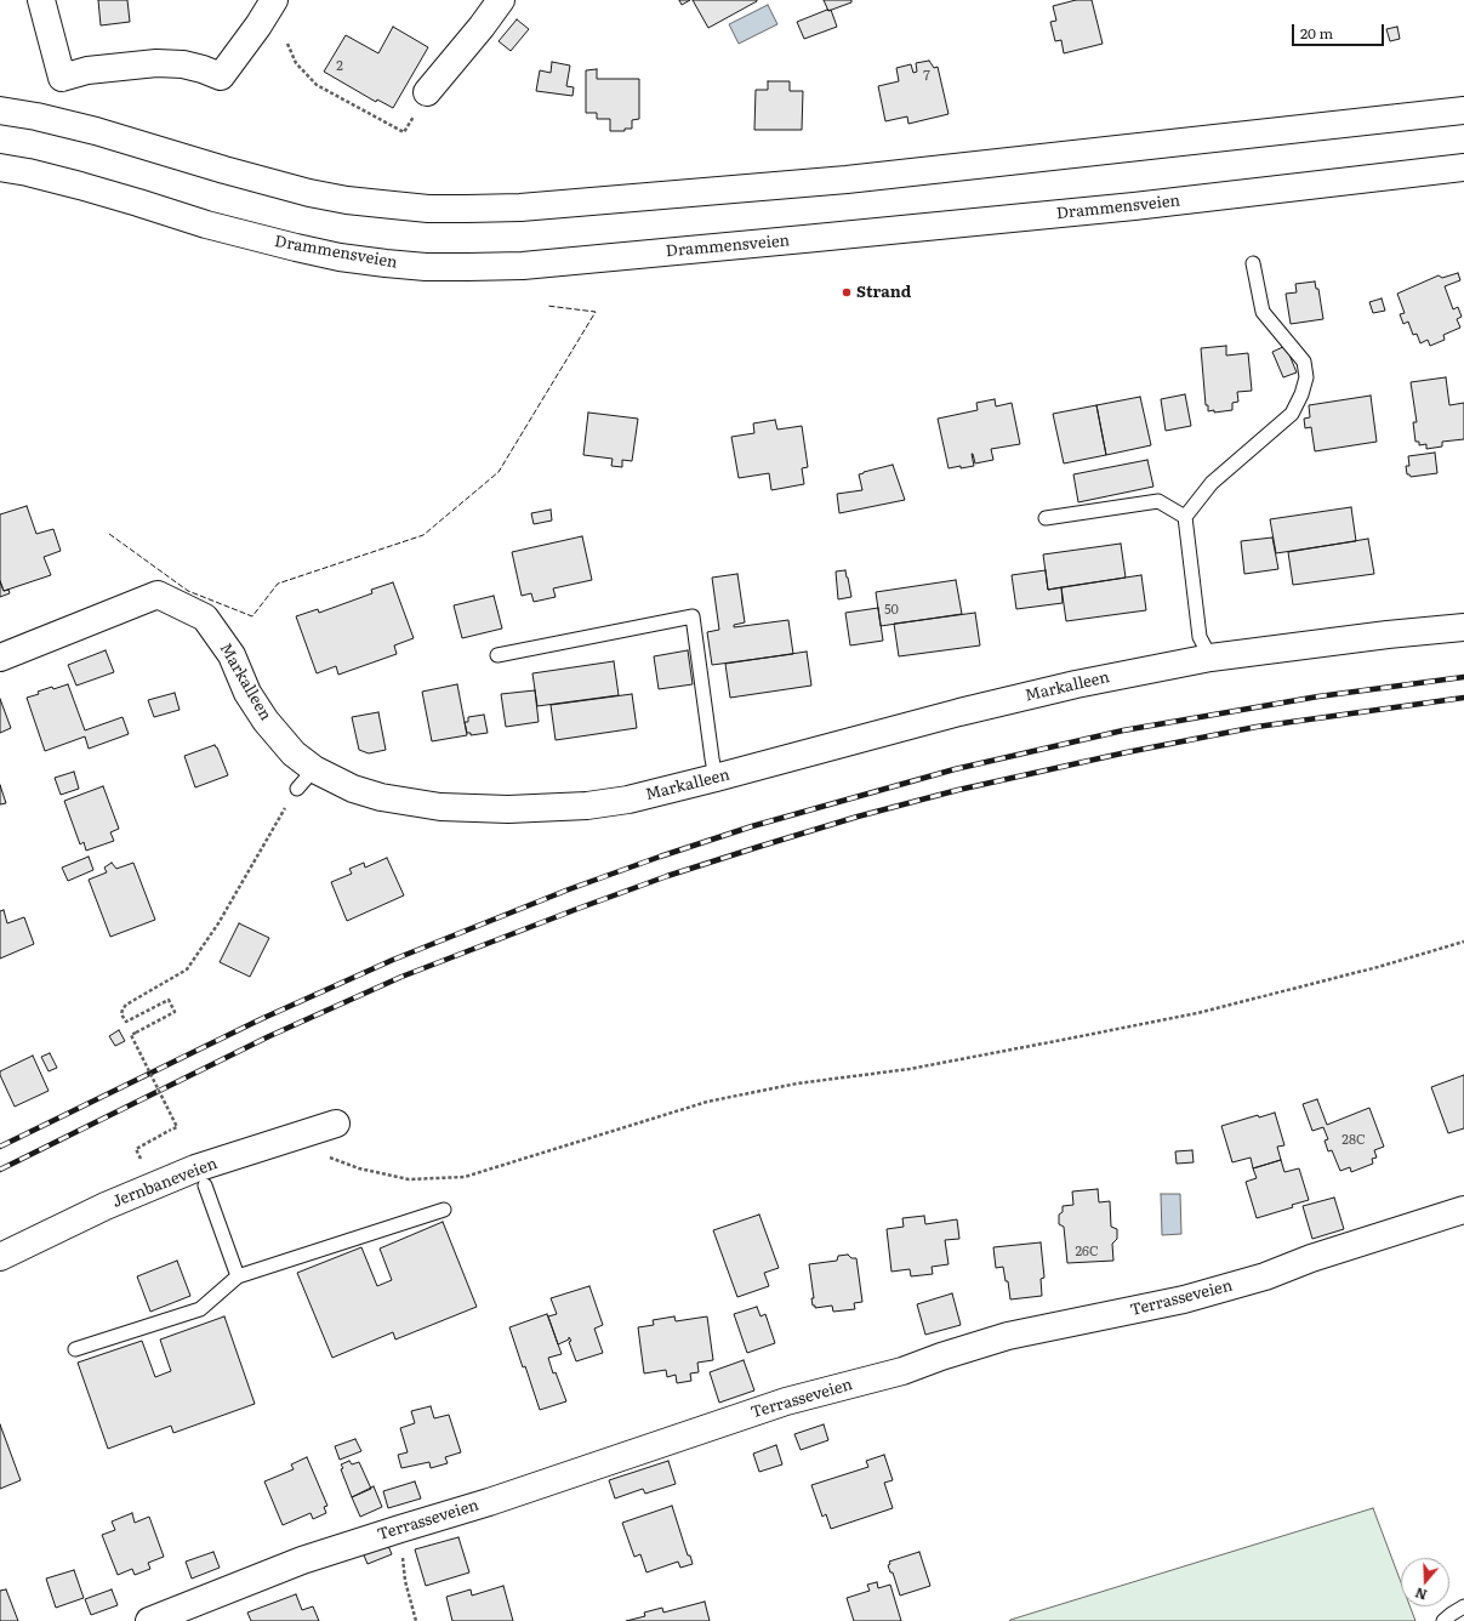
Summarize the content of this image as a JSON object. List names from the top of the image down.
{
  "streets": {
    "main road": [
      "Drammensveien",
      "Markalleen",
      "Jernbaneveien",
      "Terrasseveien"
    ]
  },
  "places": ["Strand"],
  "house_numbers": [
    "2",
    "7",
    "50",
    "28C",
    "26C"
  ],
  "scale_bar": "20 m",
  "north": "bottom"
}
